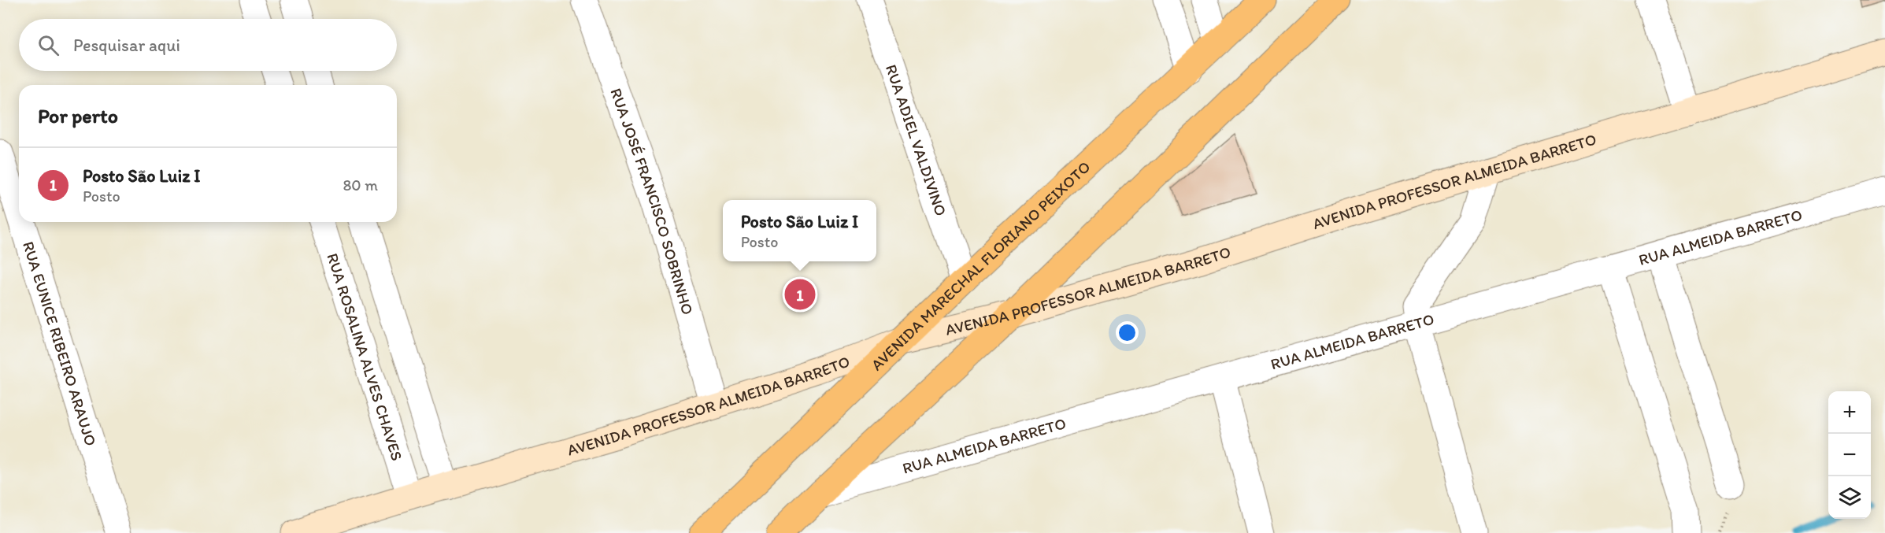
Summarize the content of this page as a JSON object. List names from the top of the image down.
{
  "streets": {
    "main road": ["AVENIDA PROFESSOR ALMEIDA BARRETO", "AVENIDA MARECHAL FLORIANO PEIXOTO"],
    "street": [
      "RUA ADIEL VALDIVINO",
      "RUA JOSÉ FRANCISCO SOBRINHO",
      "RUA ALMEIDA BARRETO",
      "RUA EUNICE RIBEIRO ARAUJO",
      "RUA ROSALINA ALVES CHAVES"
    ]
  },
  "crossings": [
    ["RUA ADIEL VALDIVINO", "AVENIDA MARECHAL FLORIANO PEIXOTO"],
    ["AVENIDA PROFESSOR ALMEIDA BARRETO", "RUA JOSÉ FRANCISCO SOBRINHO"],
    ["AVENIDA PROFESSOR ALMEIDA BARRETO", "AVENIDA MARECHAL FLORIANO PEIXOTO"],
    ["AVENIDA PROFESSOR ALMEIDA BARRETO", "RUA ROSALINA ALVES CHAVES"]
  ],
  "page": {
    "search": "Pesquisar aqui",
    "heading": "Por perto",
    "list": [
      {
        "mark": "1",
        "name": "Posto São Luiz I",
        "note": "Posto",
        "value": "80 m"
      }
    ],
    "popup": ["Posto São Luiz I", "Posto"],
    "pins": "1",
    "map_buttons": ["+", "−"]
  }
}
